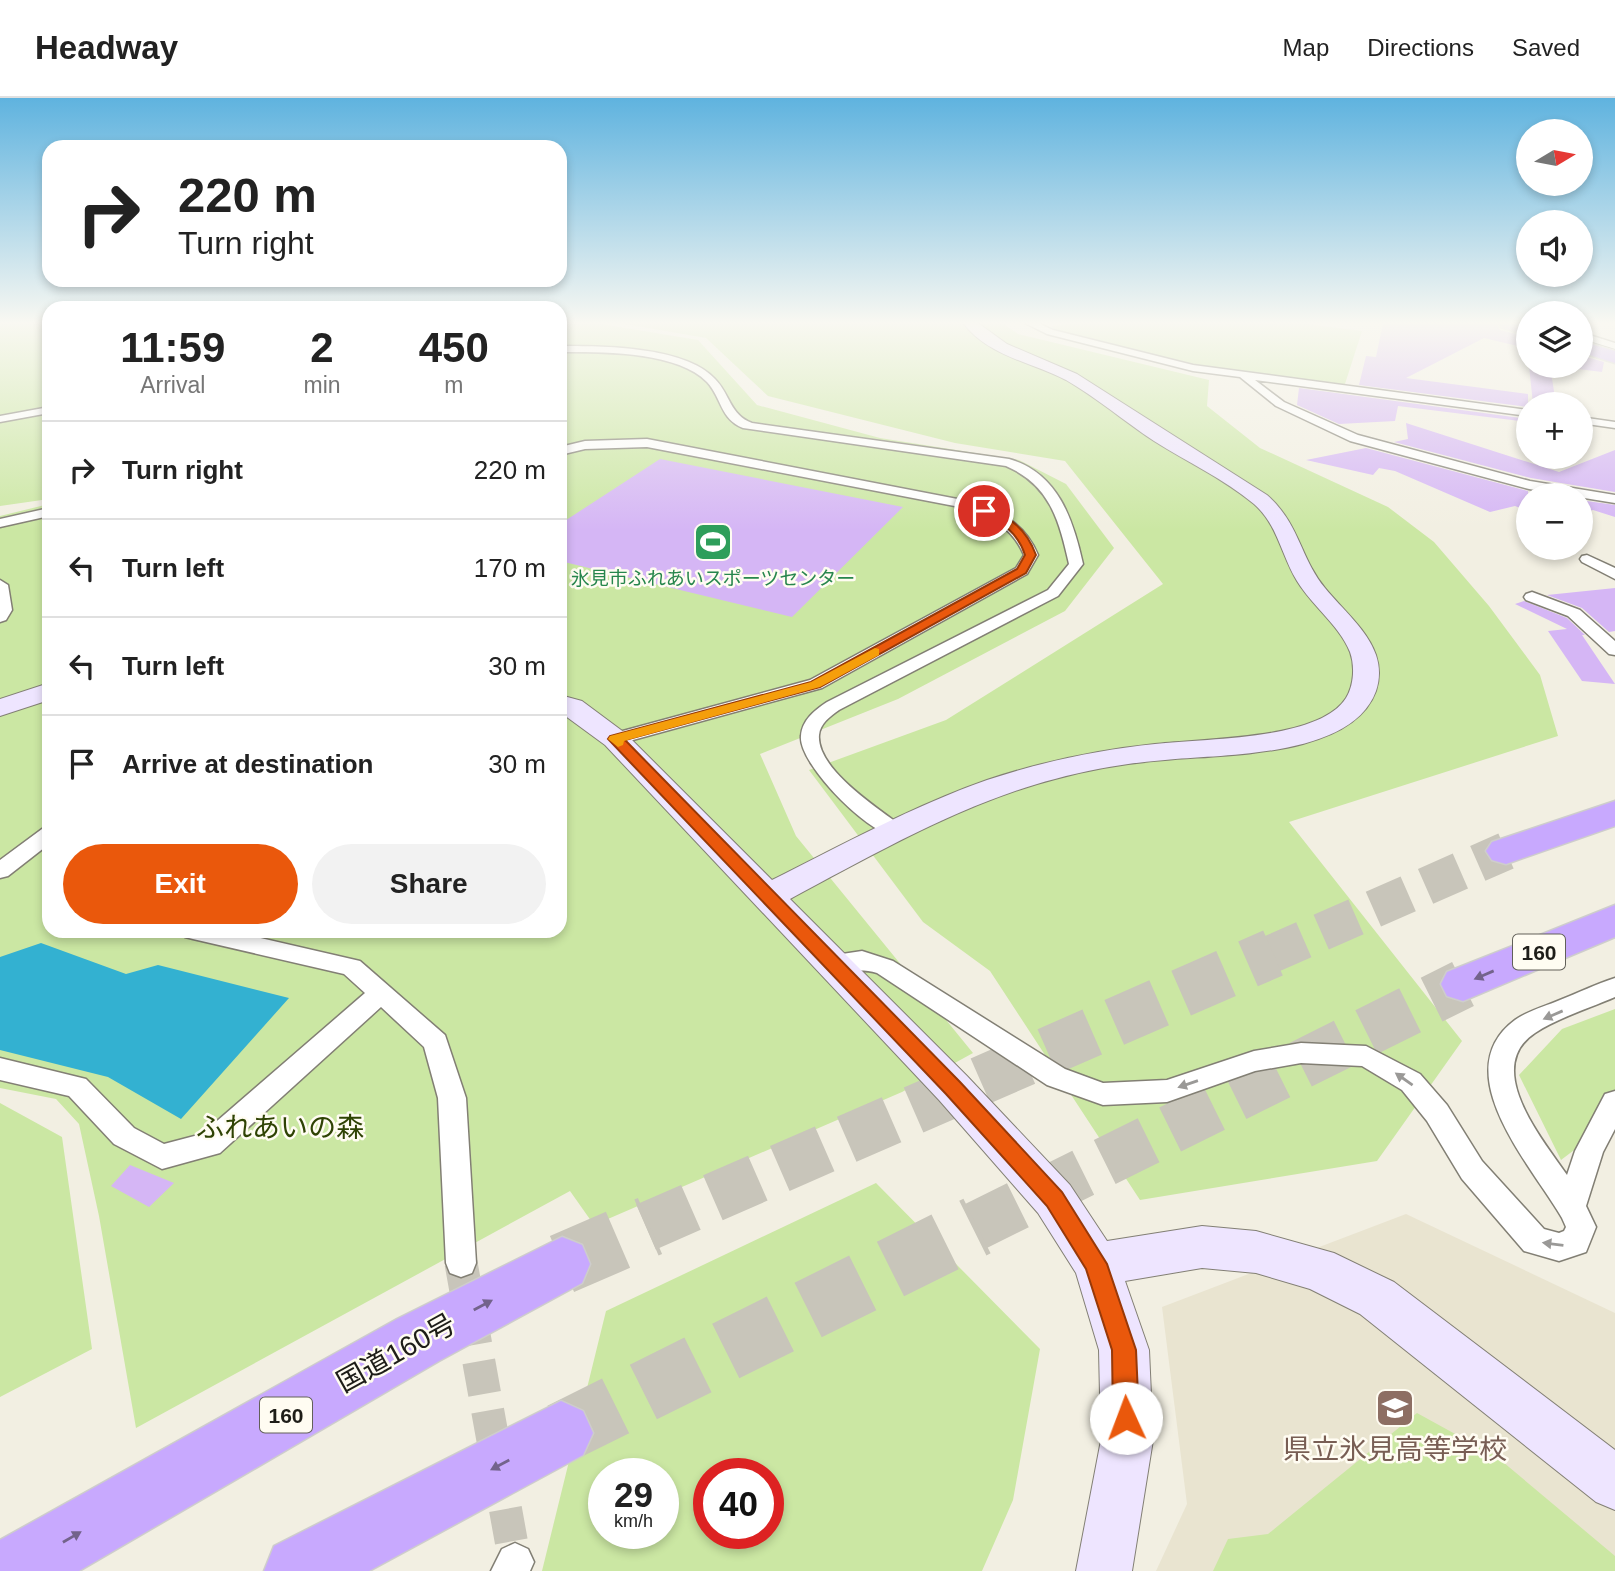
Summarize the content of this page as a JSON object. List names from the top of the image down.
{
  "streets": {
    "highway": ["160", "国道160号"]
  },
  "parks": ["ふれあいの森"],
  "places": {
    "sports": ["氷見市ふれあいスポーツセンター"],
    "school or university": ["県立氷見高等学校"]
  },
  "north": "right",
  "page": {
    "header": "Headway",
    "nav": ["Map", "Directions", "Saved"],
    "map_buttons": ["+", "−"],
    "turn": ["220 m", "Turn right"],
    "eta": [
      "11:59",
      "Arrival",
      "2",
      "min",
      "450",
      "m"
    ],
    "list": [
      {
        "name": "Turn right",
        "value": "220 m"
      },
      {
        "name": "Turn left",
        "value": "170 m"
      },
      {
        "name": "Turn left",
        "value": "30 m"
      },
      {
        "name": "Arrive at destination",
        "value": "30 m"
      }
    ],
    "buttons": ["Exit", "Share"],
    "speed": "29 km/h",
    "limit": "40"
  }
}
